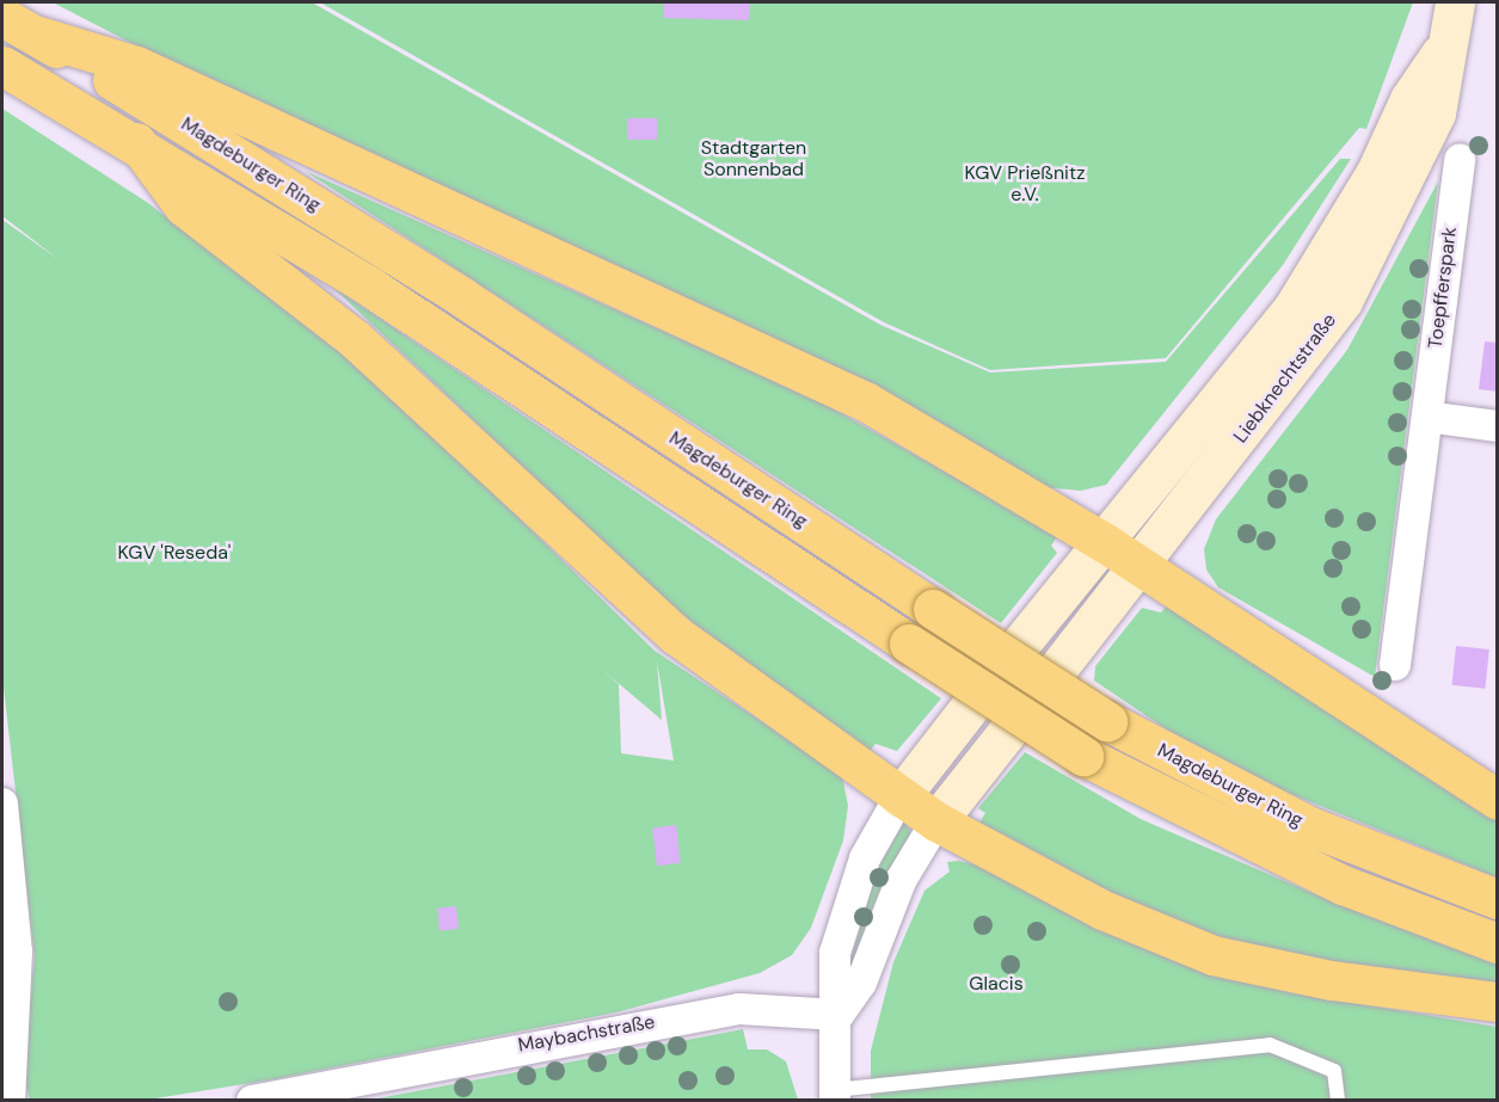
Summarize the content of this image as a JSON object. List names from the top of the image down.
{
  "streets": {
    "highway": ["Magdeburger Ring"],
    "main road": ["Liebknechtstraße"],
    "street": ["Toepfferspark", "Maybachstraße"]
  },
  "parks": [
    "Stadtgarten Sonnenbad",
    "KGV Prießnitz e.V.",
    "KGV 'Reseda'",
    "Glacis"
  ]
}
